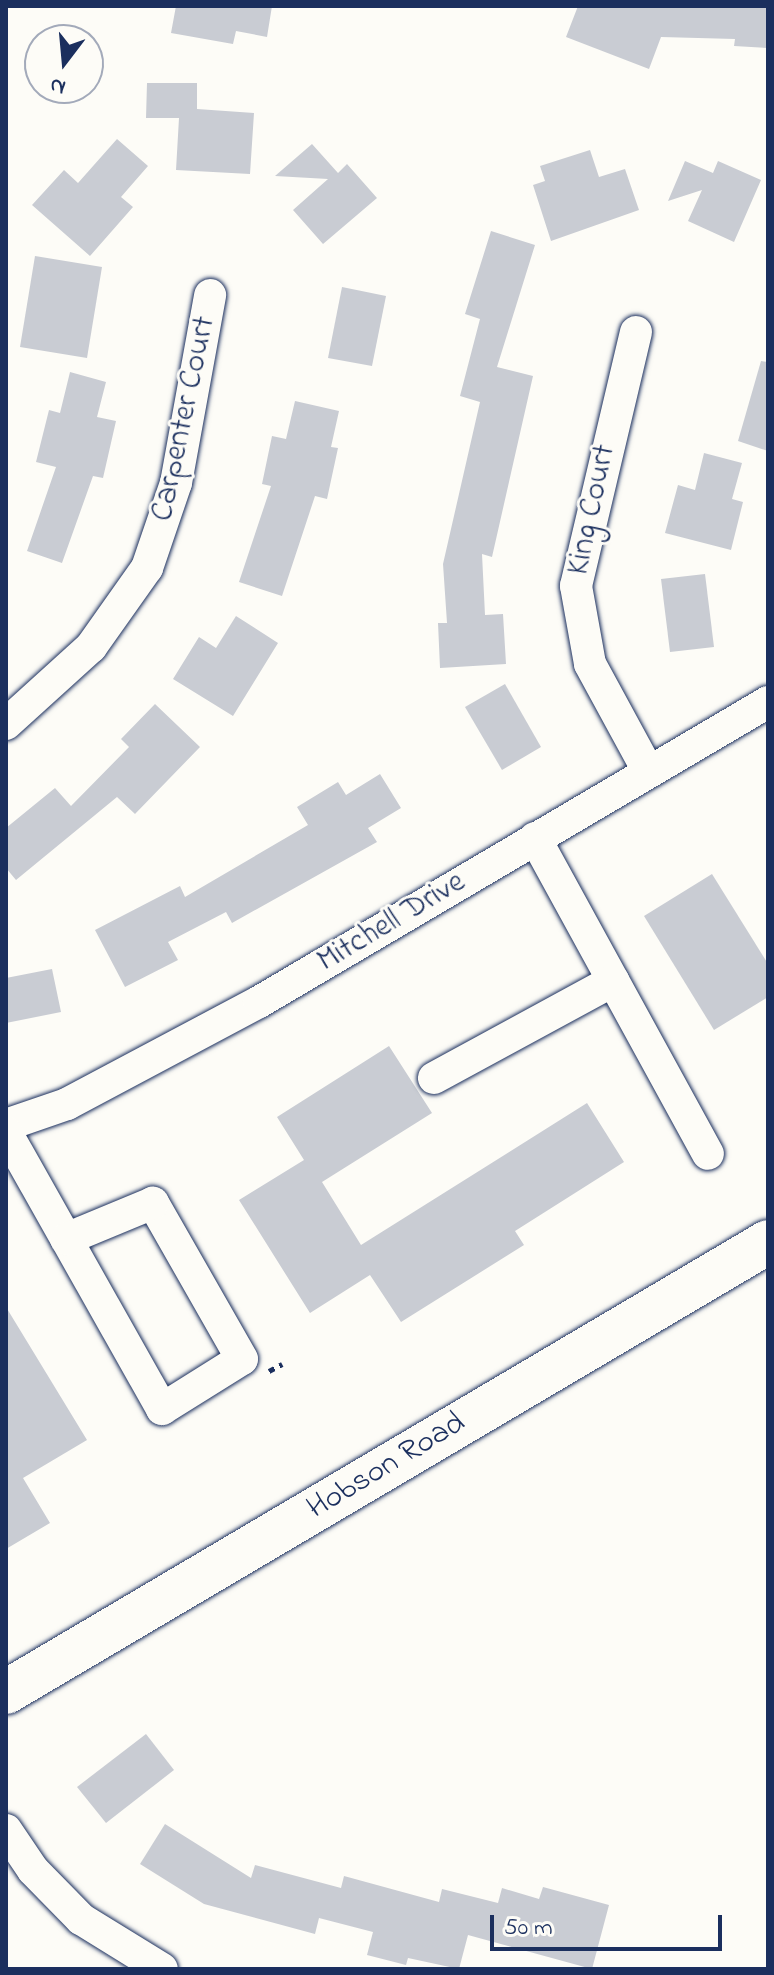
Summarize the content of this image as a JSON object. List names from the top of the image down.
{
  "streets": {
    "main road": ["Hobson Road"],
    "street": ["Carpenter Court", "King Court", "Mitchell Drive"]
  },
  "crossings": [
    ["King Court", "Mitchell Drive"]
  ],
  "scale_bar": "50 m",
  "north": "bottom"
}
